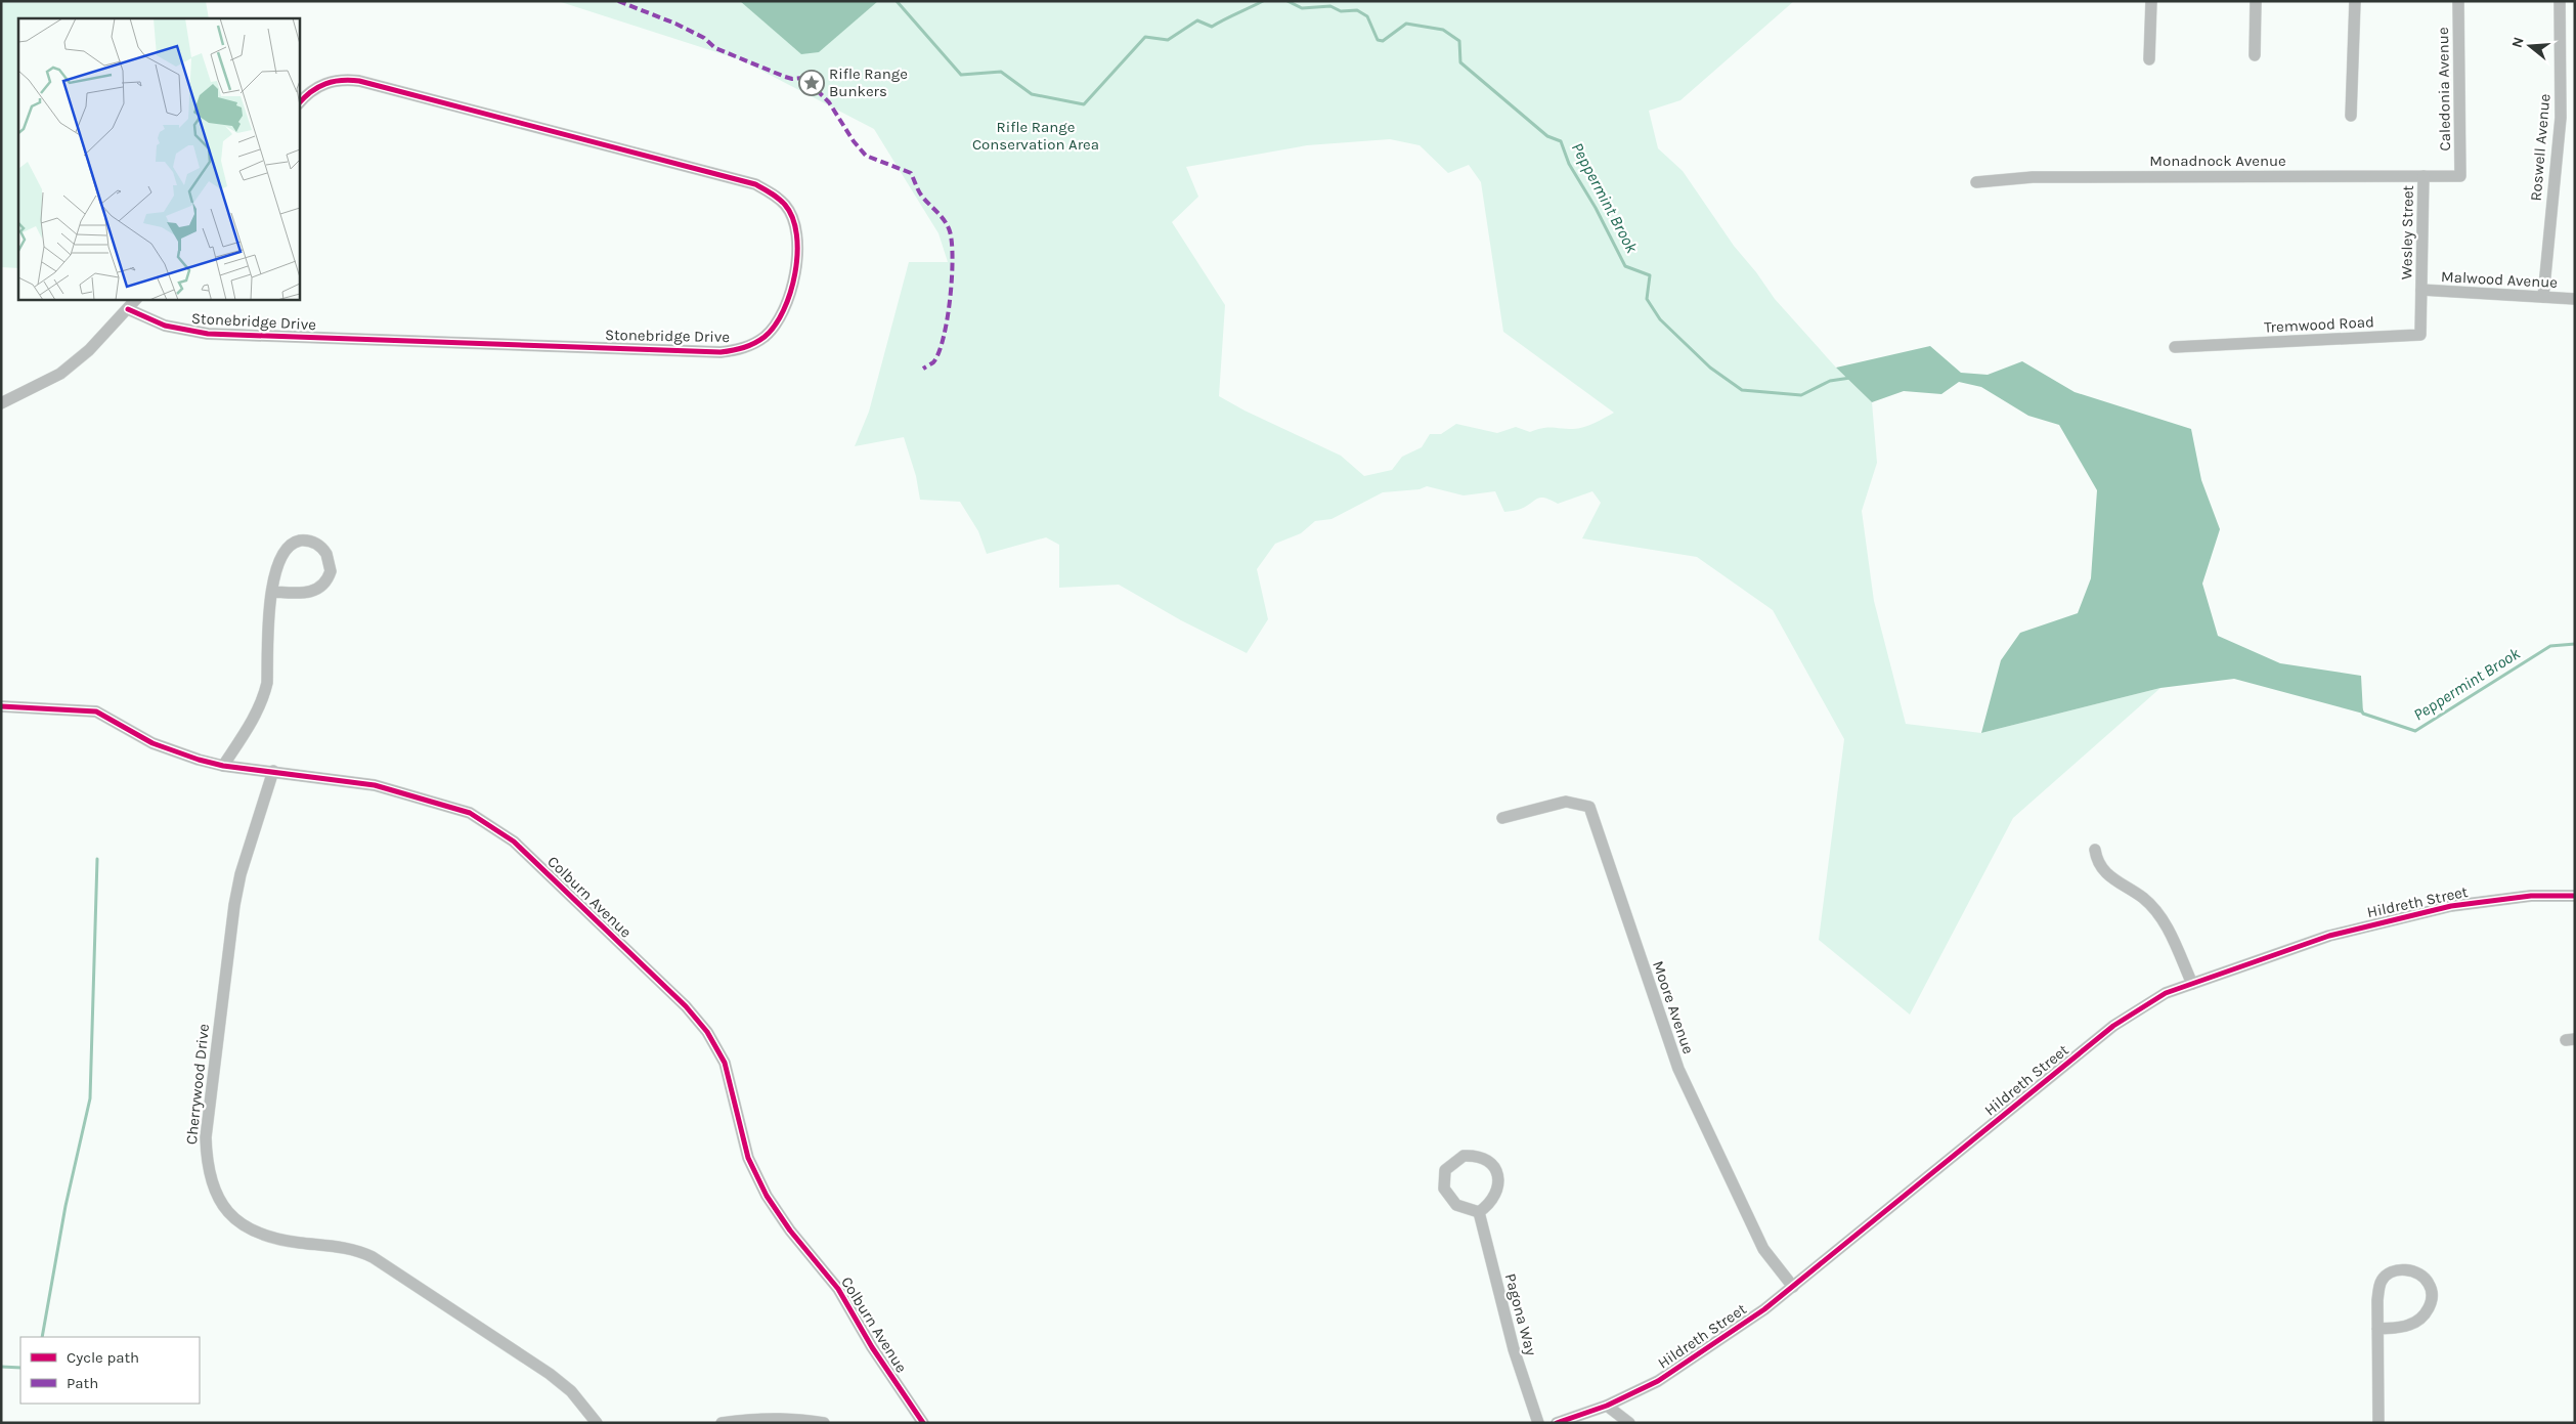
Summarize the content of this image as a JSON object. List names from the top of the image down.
{
  "streets": {
    "street": [
      "Caledonia Avenue",
      "Roswell Avenue",
      "Monadnock Avenue",
      "Wesley Street",
      "Malwood Avenue",
      "Stonebridge Drive",
      "Tremwood Road",
      "Colburn Avenue",
      "Hildreth Street",
      "Moore Avenue",
      "Cherrywood Drive",
      "Pagona Way"
    ]
  },
  "crossings": [
    ["Caledonia Avenue", "Monadnock Avenue"],
    ["Roswell Avenue", "Malwood Avenue"],
    ["Monadnock Avenue", "Wesley Street"],
    ["Wesley Street", "Malwood Avenue"],
    ["Wesley Street", "Tremwood Road"],
    ["Malwood Avenue", "Tremwood Road"],
    ["Colburn Avenue", "Cherrywood Drive"],
    ["Hildreth Street", "Moore Avenue"]
  ],
  "water": ["Peppermint Brook"],
  "parks": ["Rifle Range Conservation Area"],
  "places": {
    "place": ["Rifle Range Bunkers"]
  },
  "legend": ["Cycle path", "Path"],
  "north": "left"
}
